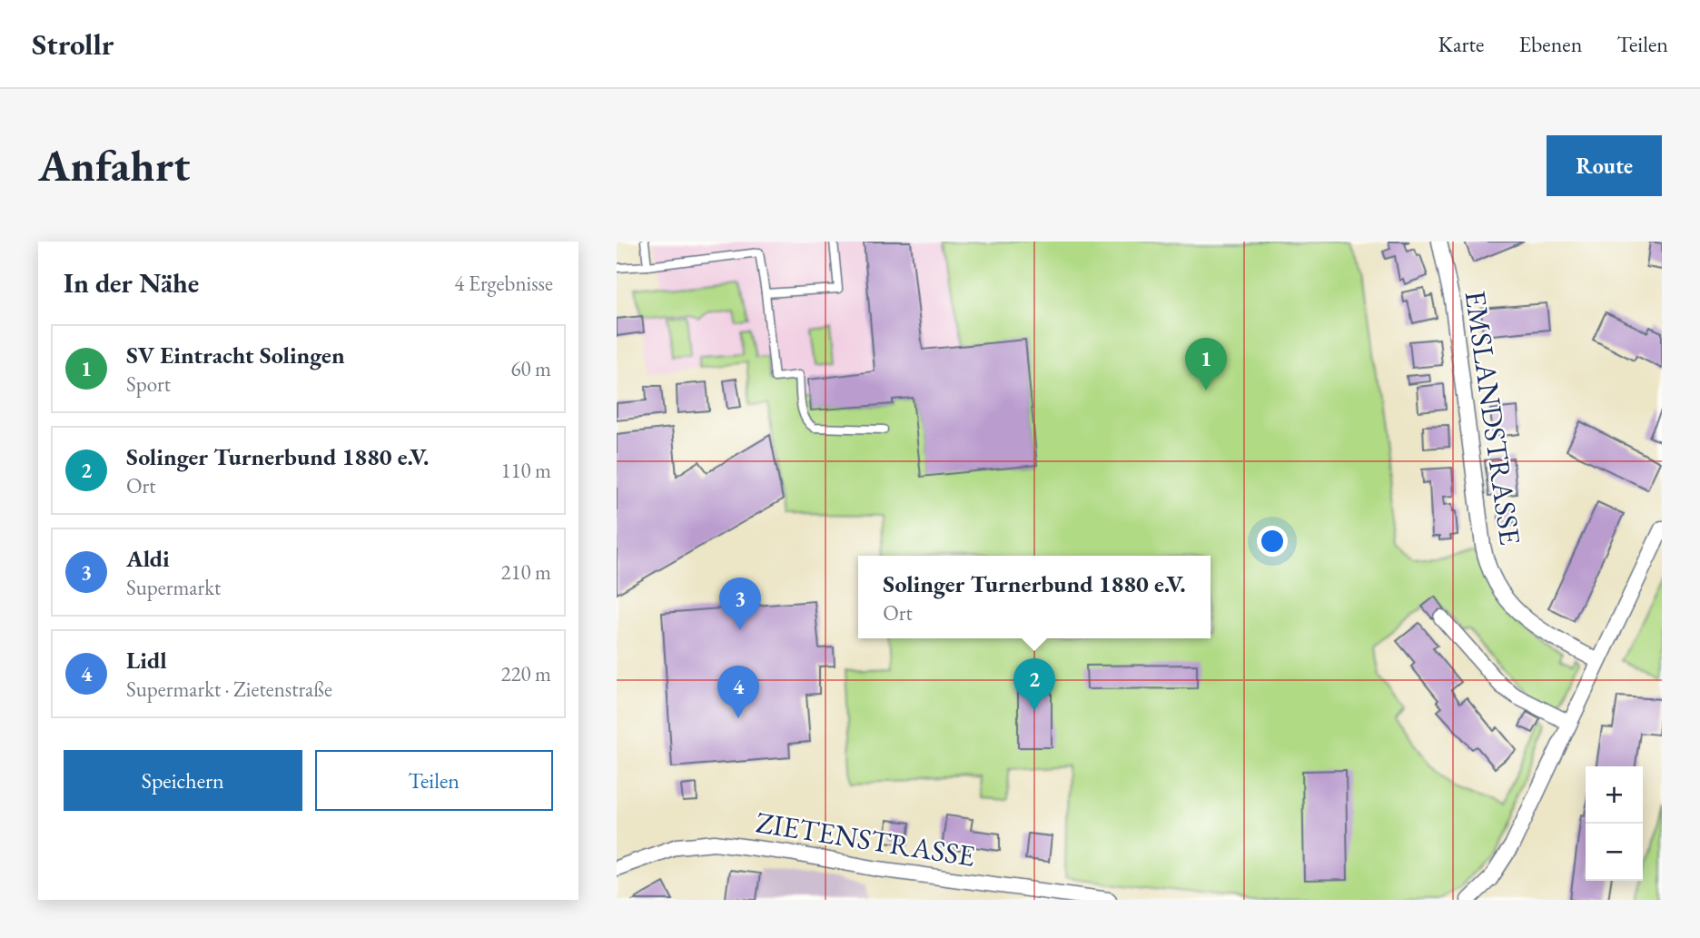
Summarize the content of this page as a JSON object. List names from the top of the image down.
{
  "streets": {
    "street": ["EMSLANDSTRASSE", "ZIETENSTRASSE"]
  },
  "page": {
    "header": "Strollr",
    "nav": ["Karte", "Ebenen", "Teilen"],
    "buttons": [
      "Route",
      ["Speichern", "Teilen"]
    ],
    "title": "Anfahrt",
    "heading": ["In der Nähe", "4 Ergebnisse"],
    "list": [
      {
        "mark": "1",
        "name": "SV Eintracht Solingen",
        "note": "Sport",
        "value": "60 m"
      },
      {
        "mark": "2",
        "name": "Solinger Turnerbund 1880 e.V.",
        "note": "Ort",
        "value": "110 m"
      },
      {
        "mark": "3",
        "name": "Aldi",
        "note": "Supermarkt",
        "value": "210 m"
      },
      {
        "mark": "4",
        "name": "Lidl",
        "note": "Supermarkt · Zietenstraße",
        "value": "220 m"
      }
    ],
    "pins": [
      "1",
      "3",
      "2",
      "4"
    ],
    "popup": ["Solinger Turnerbund 1880 e.V.", "Ort"],
    "map_buttons": ["+", "−"]
  }
}
